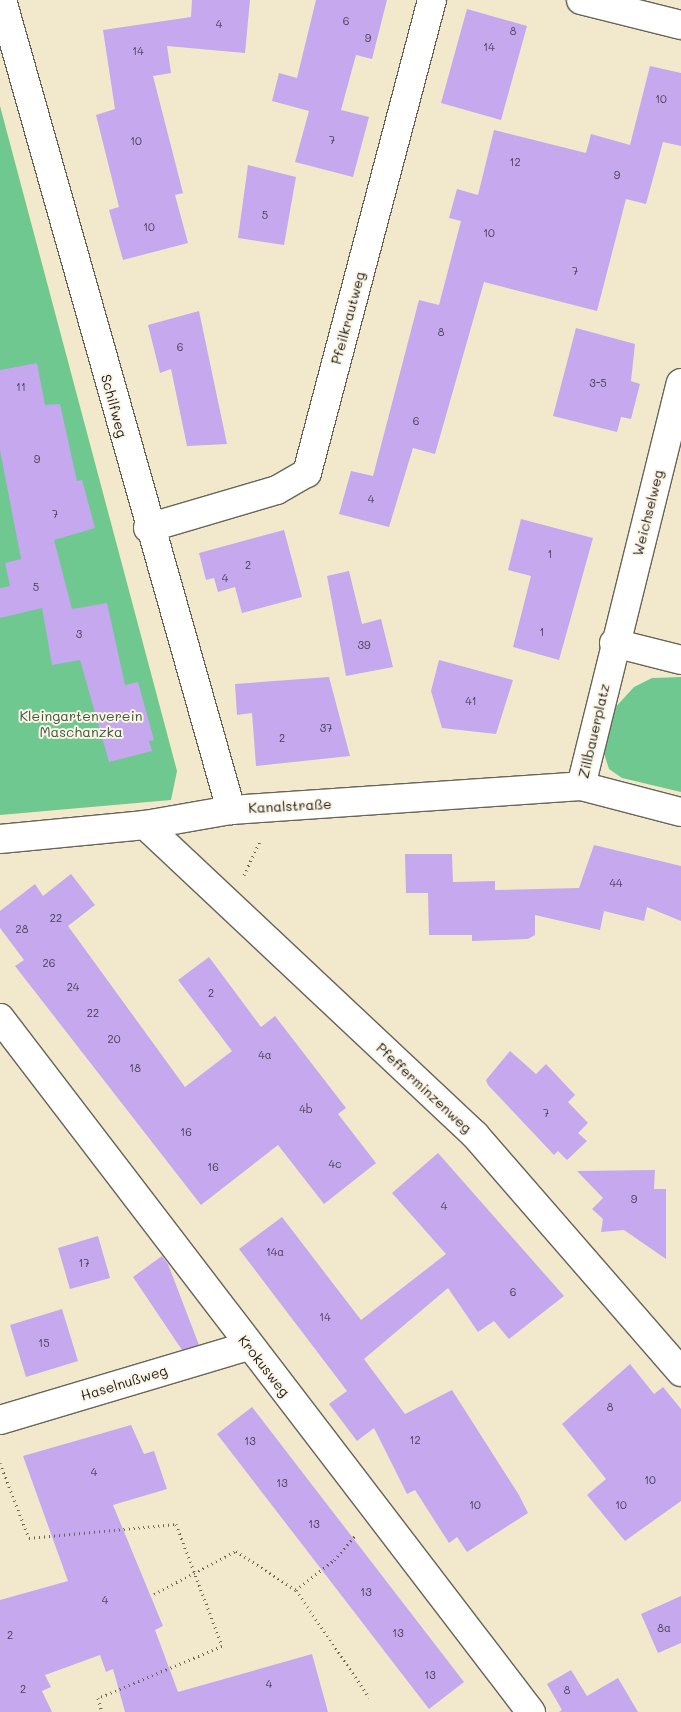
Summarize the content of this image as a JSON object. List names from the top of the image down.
{
  "streets": {
    "street": [
      "Pfeilkrautweg",
      "Schilfweg",
      "Weichselweg",
      "Zillbauerplatz",
      "Kanalstraße",
      "Pfefferminzenweg",
      "Krokusweg",
      "Haselnußweg"
    ]
  },
  "crossings": [
    ["Pfeilkrautweg", "Schilfweg"],
    ["Schilfweg", "Kanalstraße"],
    ["Weichselweg", "Zillbauerplatz"],
    ["Zillbauerplatz", "Kanalstraße"],
    ["Kanalstraße", "Pfefferminzenweg"],
    ["Krokusweg", "Haselnußweg"]
  ],
  "parks": ["Kleingartenverein Maschanzka"],
  "house_numbers": [
    "6",
    "4",
    "8",
    "9",
    "14",
    "14",
    "10",
    "7",
    "10",
    "12",
    "9",
    "5",
    "10",
    "10",
    "7",
    "8",
    "6",
    "3-5",
    "11",
    "6",
    "9",
    "4",
    "7",
    "1",
    "2",
    "4",
    "5",
    "1",
    "3",
    "39",
    "41",
    "37",
    "2",
    "44",
    "22",
    "28",
    "26",
    "24",
    "2",
    "22",
    "20",
    "4a",
    "18",
    "4b",
    "7",
    "16",
    "4c",
    "16",
    "9",
    "4",
    "14a",
    "17",
    "6",
    "14",
    "15",
    "8",
    "12",
    "13",
    "4",
    "10",
    "13",
    "10",
    "10",
    "13",
    "13",
    "4",
    "8a",
    "13",
    "2",
    "13",
    "4",
    "2",
    "8"
  ]
}
